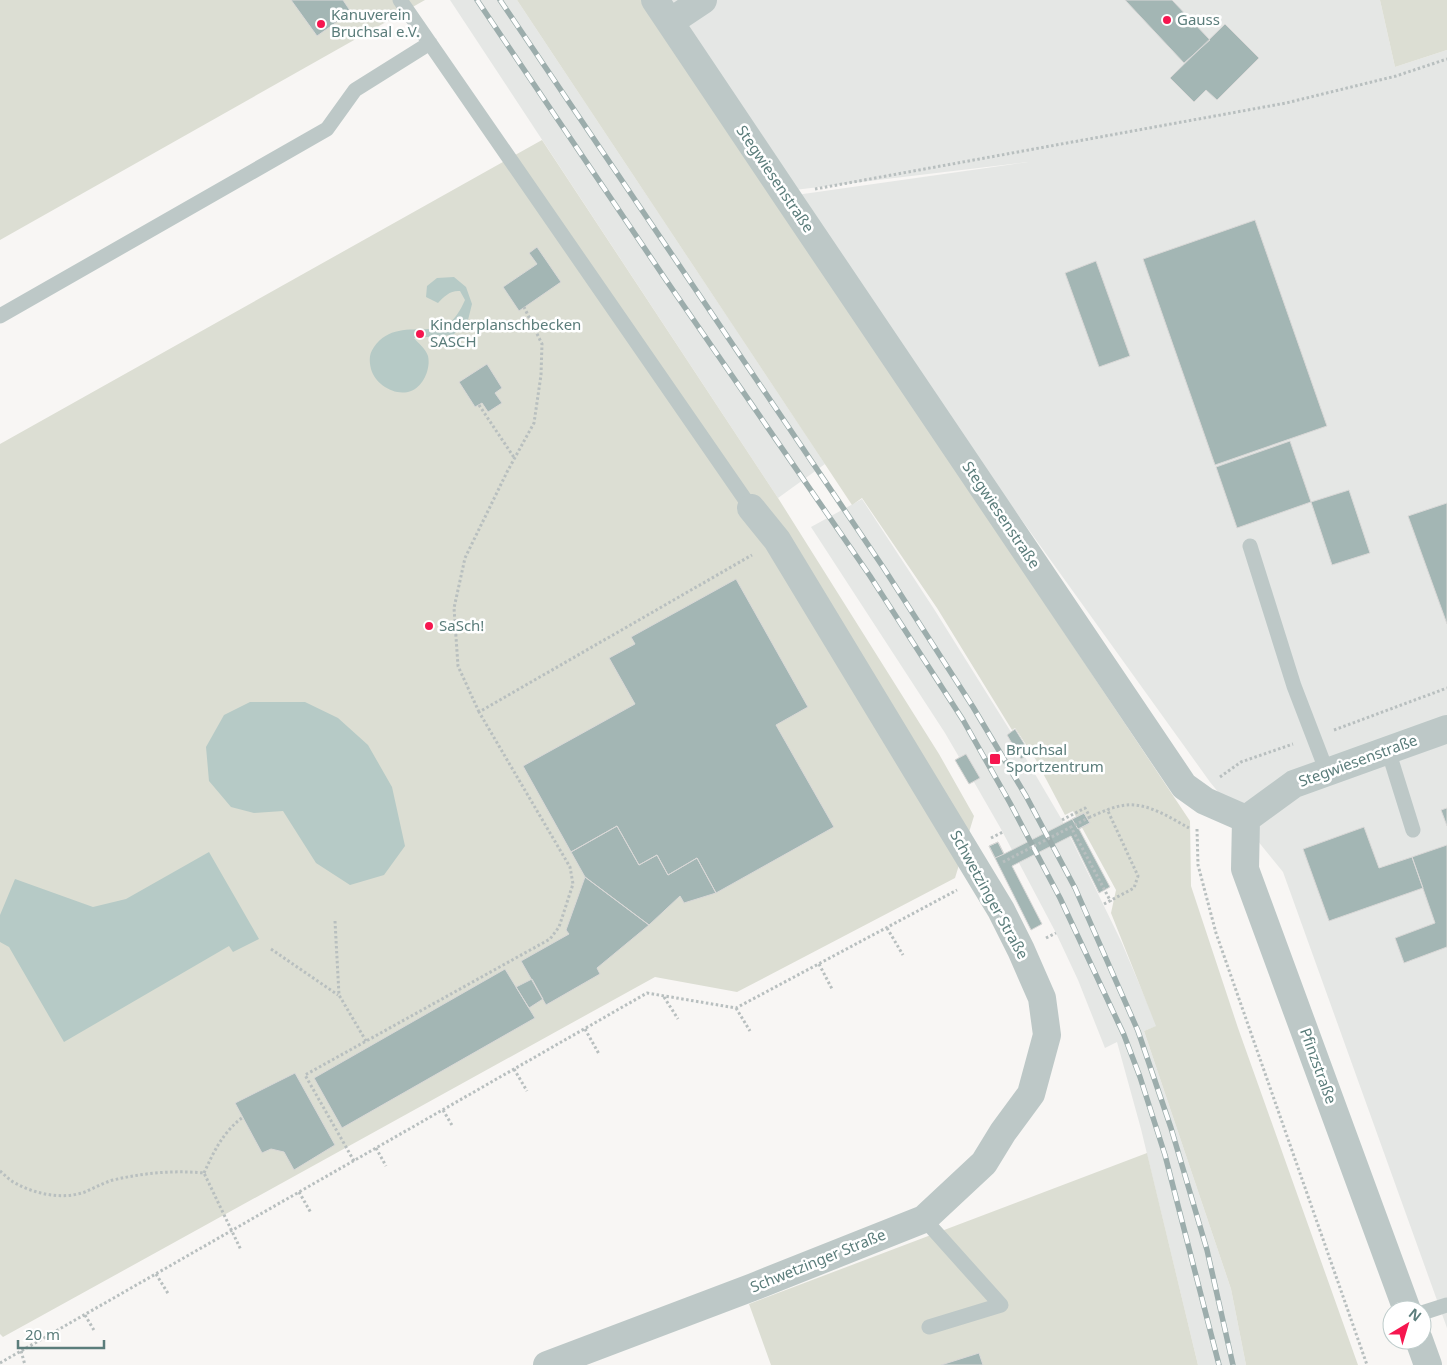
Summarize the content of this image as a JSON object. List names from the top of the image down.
{
  "streets": {
    "street": ["Stegwiesenstraße", "Schwetzinger Straße", "Pfinzstraße"]
  },
  "crossings": [
    ["Stegwiesenstraße", "Pfinzstraße"]
  ],
  "places": {
    "other": [
      "Gauss",
      "Kanuverein Bruchsal e.V.",
      "Kinderplanschbecken SASCH",
      "SaSch!"
    ],
    "transit": ["Bruchsal Sportzentrum"]
  },
  "scale_bar": "20 m",
  "north": "top right"
}
